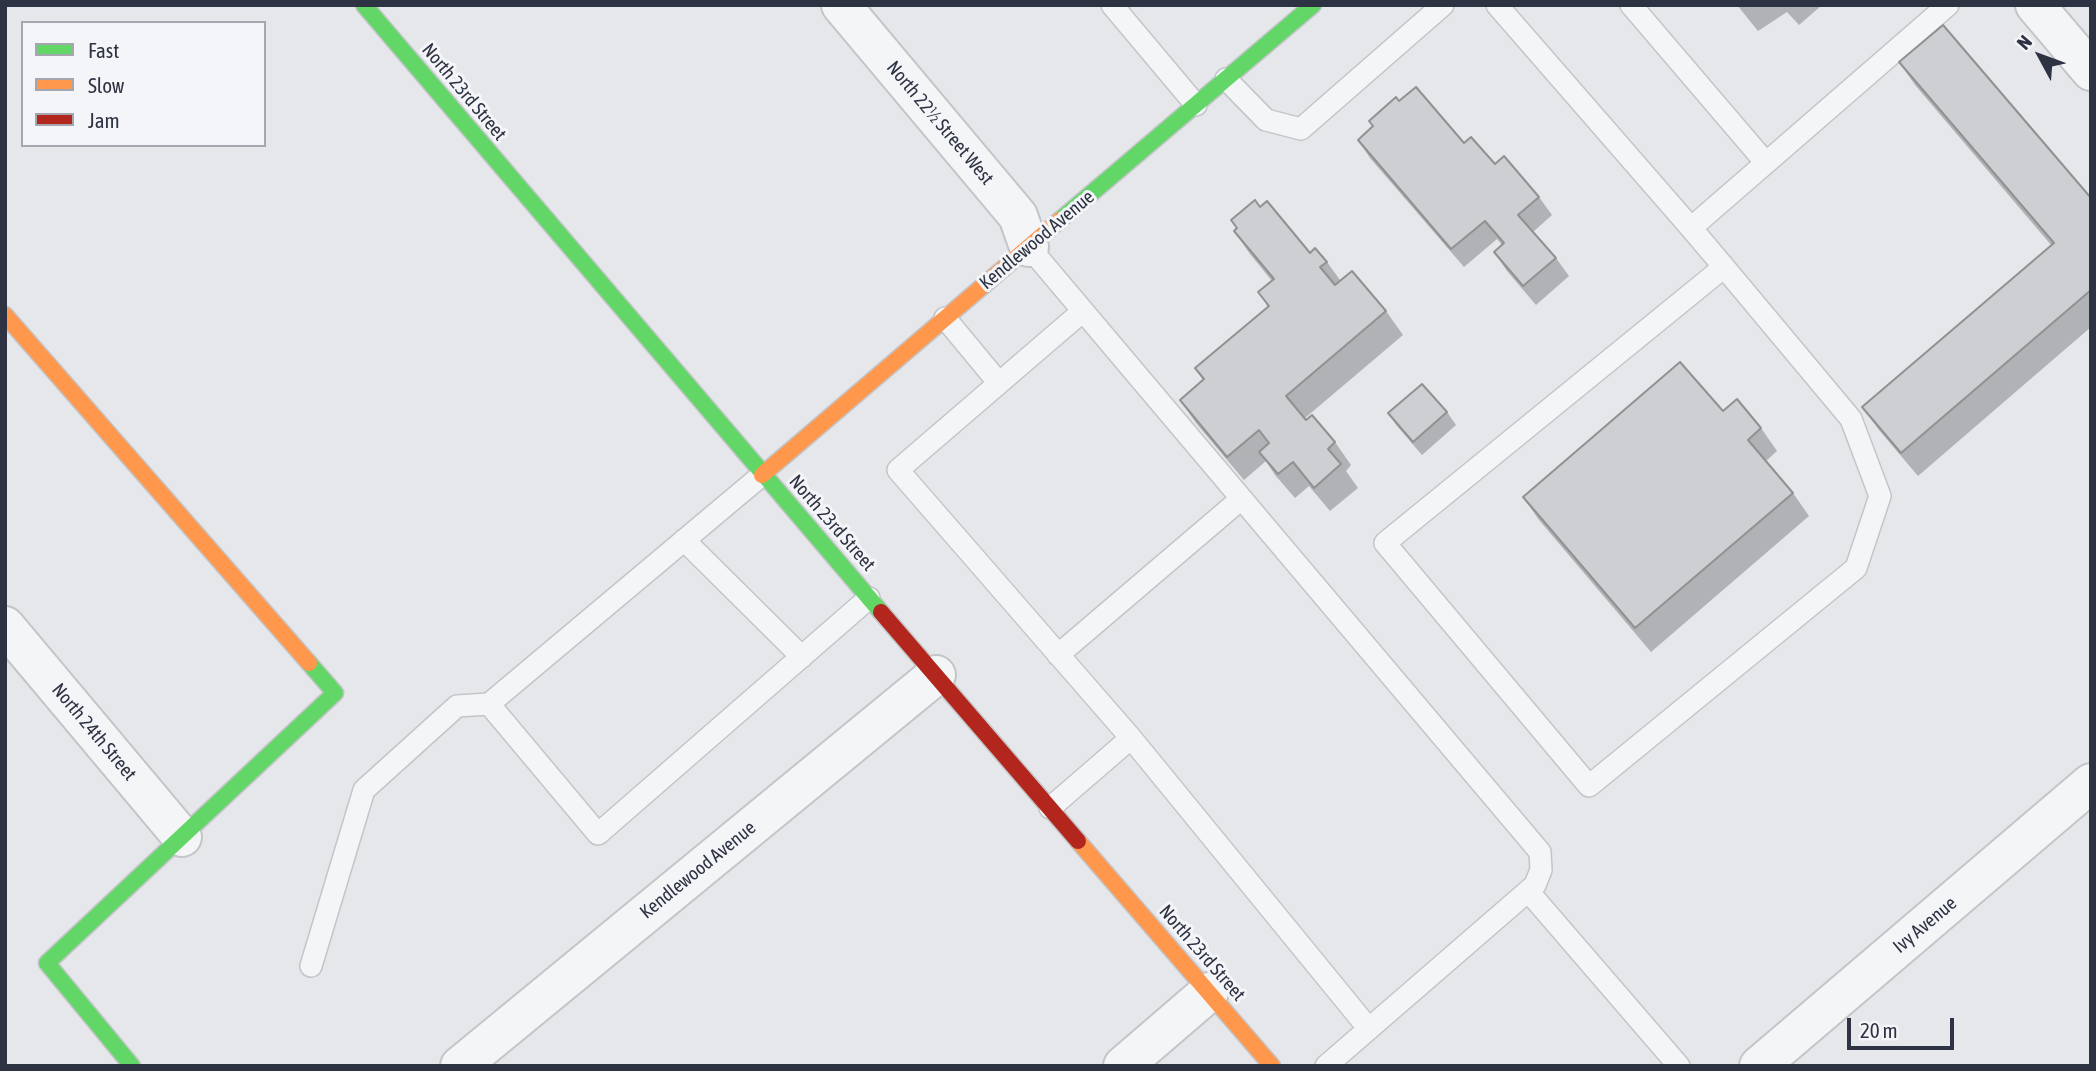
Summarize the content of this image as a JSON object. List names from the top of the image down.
{
  "streets": {
    "street": [
      "North 23rd Street",
      "North 22½ Street West",
      "Kendlewood Avenue",
      "North 24th Street",
      "Ivy Avenue"
    ]
  },
  "crossings": [
    ["North 23rd Street", "Kendlewood Avenue"],
    ["North 22½ Street West", "Kendlewood Avenue"]
  ],
  "legend": ["Fast", "Slow", "Jam"],
  "scale_bar": "20 m",
  "north": "top left"
}
